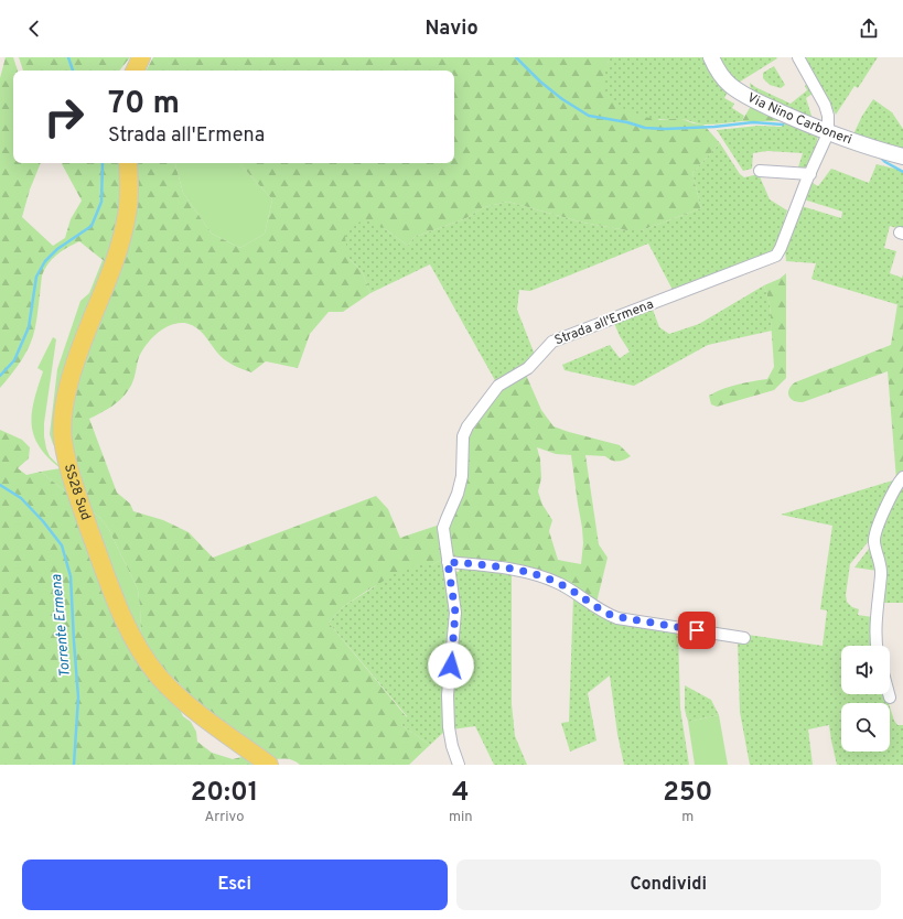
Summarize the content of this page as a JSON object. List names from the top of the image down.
{
  "streets": {
    "main road": ["Via Nino Carboneri", "SS28 Sud"],
    "street": ["Strada all'Ermena"]
  },
  "crossings": [
    ["Via Nino Carboneri", "Strada all'Ermena"]
  ],
  "water": ["Torrente Ermena"],
  "page": {
    "header": "Navio",
    "turn": ["70 m", "Strada all'Ermena"],
    "eta": [
      "20:01",
      "Arrivo",
      "4",
      "min",
      "250",
      "m"
    ],
    "buttons": ["Esci", "Condividi"]
  }
}
